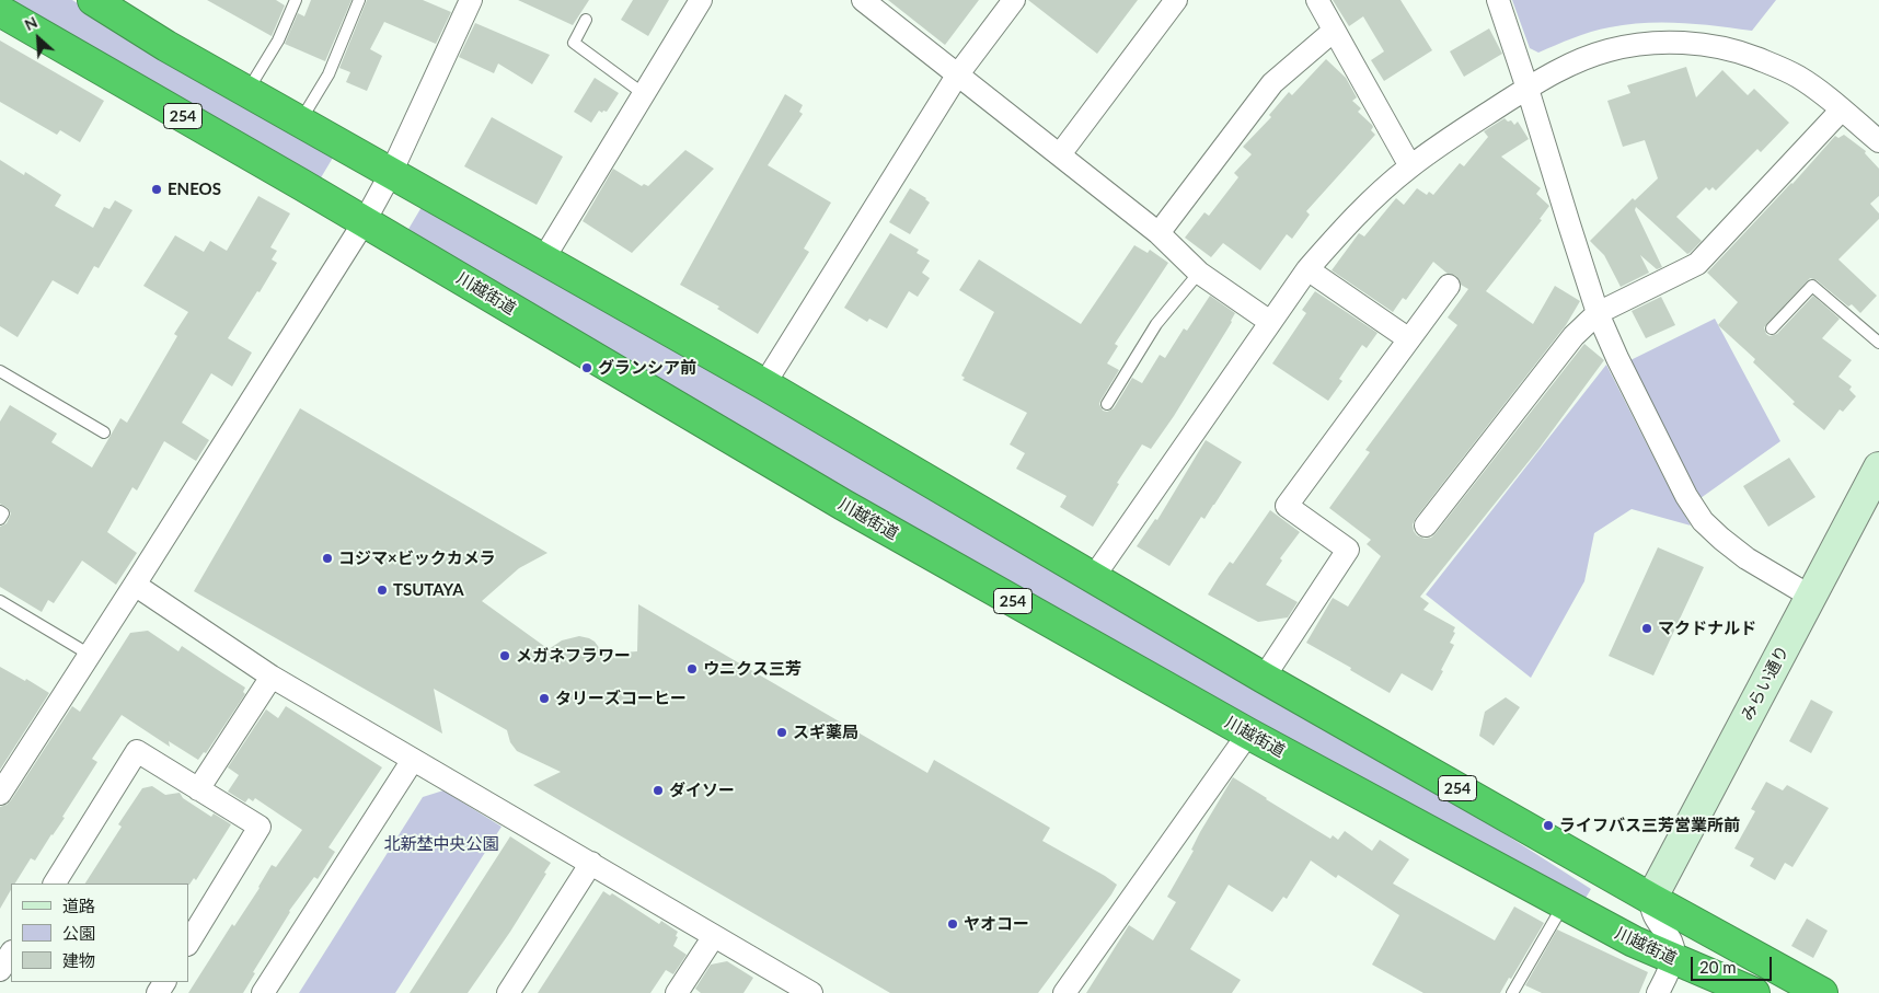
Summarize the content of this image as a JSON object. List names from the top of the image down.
{
  "streets": {
    "highway": ["254", "川越街道"],
    "street": ["みらい通り"]
  },
  "crossings": [
    ["254", "みらい通り"]
  ],
  "parks": ["北新埜中央公園"],
  "places": [
    "ENEOS",
    "グランシア前",
    "コジマ×ビックカメラ",
    "TSUTAYA",
    "マクドナルド",
    "メガネフラワー",
    "ウニクス三芳",
    "タリーズコーヒー",
    "スギ薬局",
    "ダイソー",
    "ライフバス三芳営業所前",
    "ヤオコー"
  ],
  "legend": ["道路", "公園", "建物"],
  "scale_bar": "20 m",
  "north": "top left"
}
